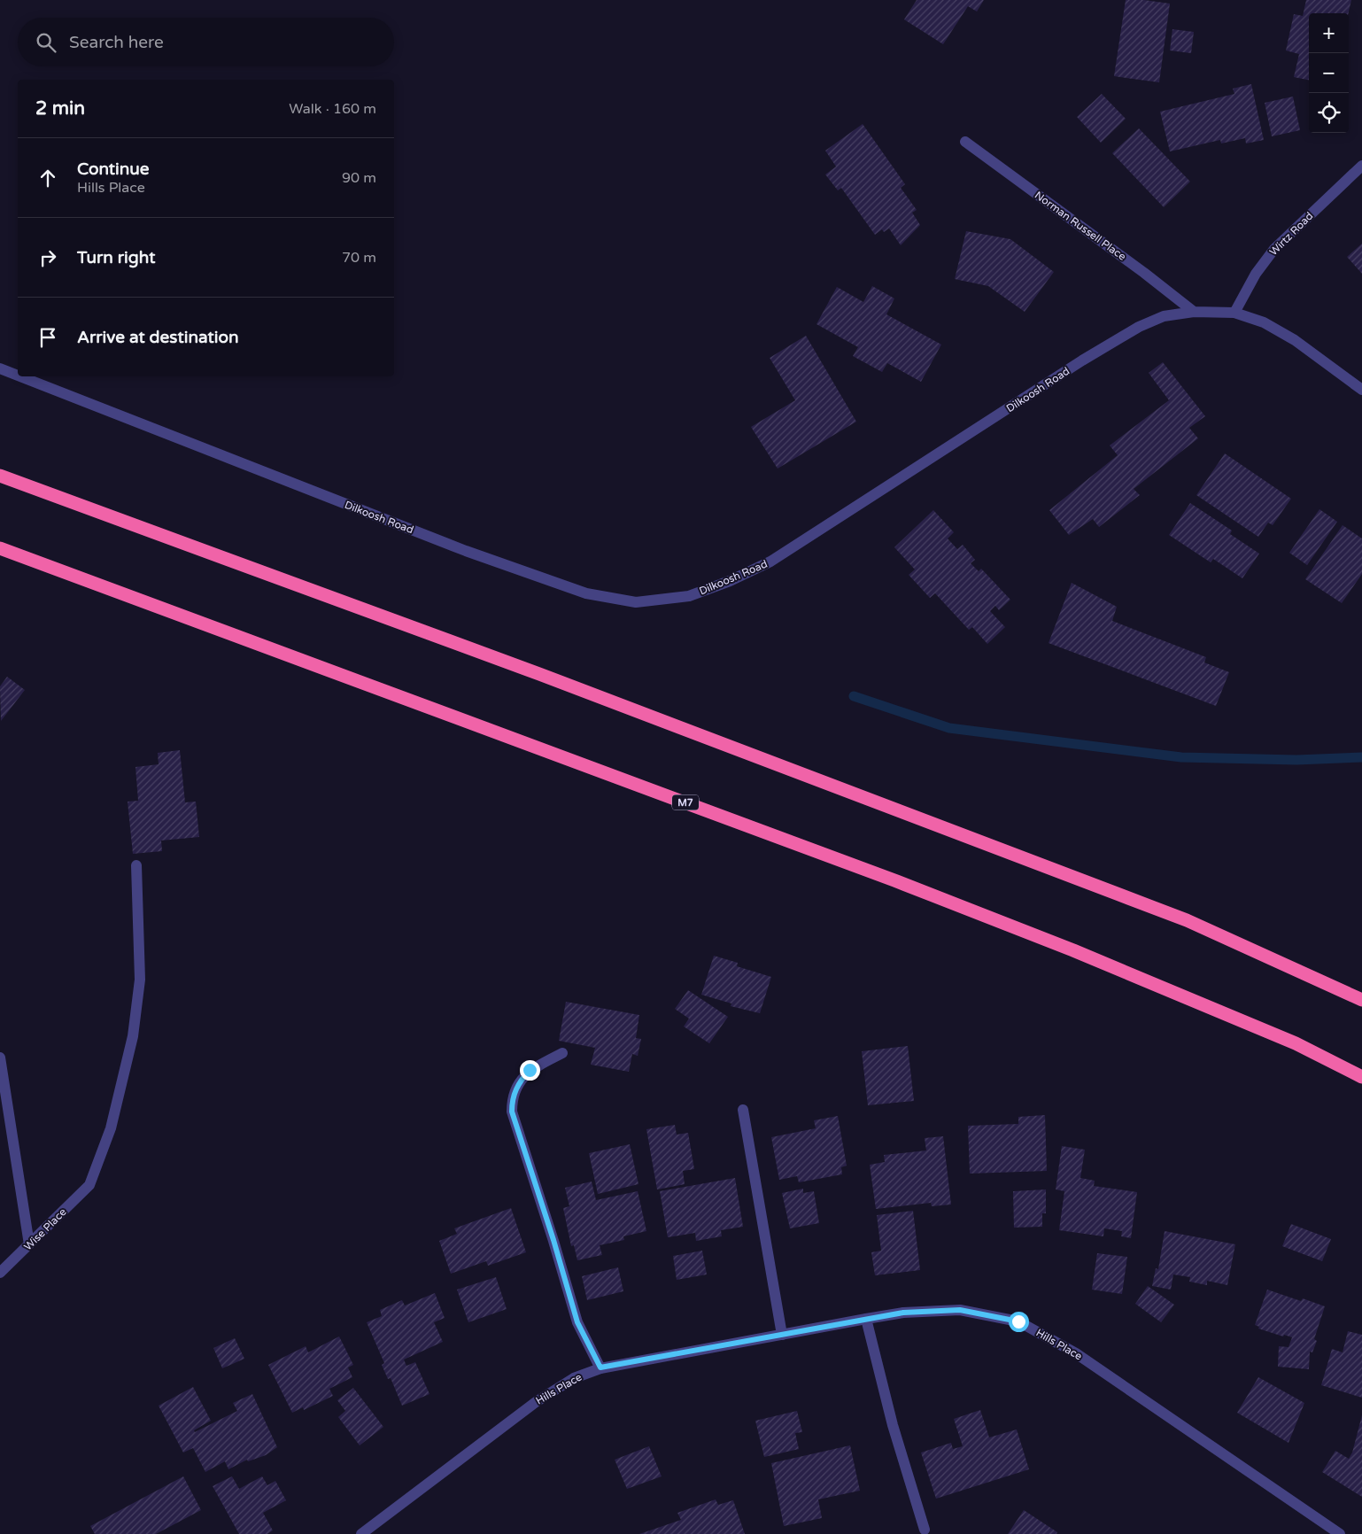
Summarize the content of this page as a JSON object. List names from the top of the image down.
{
  "streets": {
    "highway": ["M7"],
    "street": [
      "Norman Russell Place",
      "Wirtz Road",
      "Dilkoosh Road",
      "Wise Place",
      "Hills Place"
    ]
  },
  "crossings": [
    ["Norman Russell Place", "Dilkoosh Road"],
    ["Wirtz Road", "Dilkoosh Road"]
  ],
  "page": {
    "map_buttons": ["+", "−"],
    "search": "Search here",
    "heading": ["2 min", "Walk · 160 m"],
    "list": [
      ["Continue", "Hills Place", "90 m"],
      ["Turn right", "70 m"],
      "Arrive at destination"
    ]
  }
}
